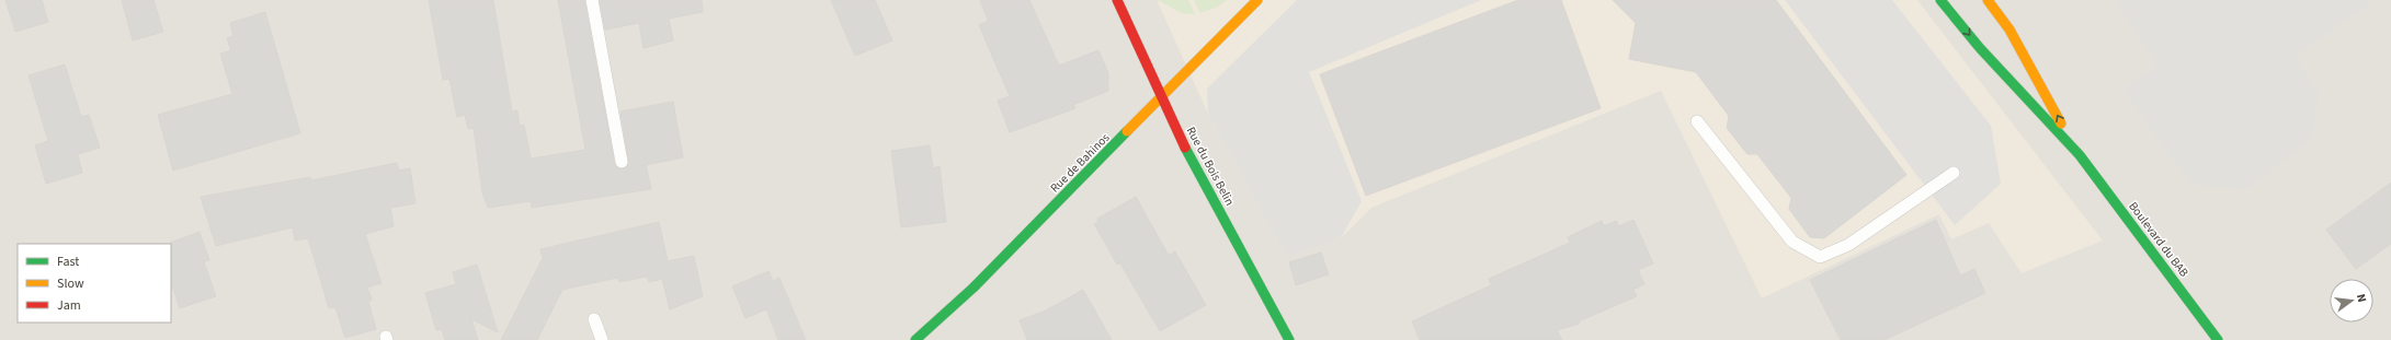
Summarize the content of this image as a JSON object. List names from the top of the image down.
{
  "streets": {
    "street": ["Rue de Bahinos", "Rue du Bois Belin", "Boulevard du BAB"]
  },
  "crossings": [
    ["Rue de Bahinos", "Rue du Bois Belin"]
  ],
  "legend": ["Fast", "Slow", "Jam"],
  "north": "right"
}
